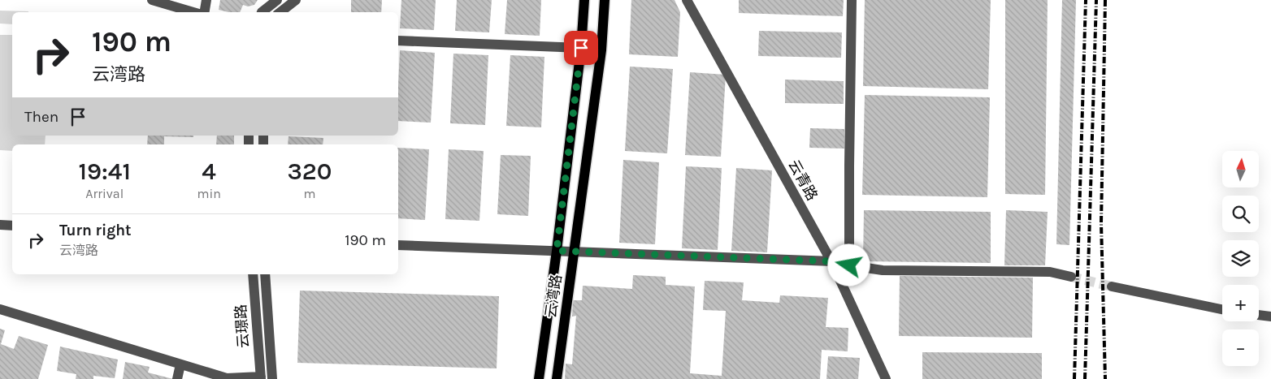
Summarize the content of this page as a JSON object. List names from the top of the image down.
{
  "streets": {
    "main road": ["云湾路"],
    "street": ["云青路", "云璟路"]
  },
  "north": "top",
  "page": {
    "turn": ["190 m", "云湾路"],
    "then": "Then",
    "eta": [
      "19:41",
      "Arrival",
      "4",
      "min",
      "320",
      "m"
    ],
    "map_buttons": ["+", "−"],
    "list": [
      {
        "name": "Turn right",
        "note": "云湾路",
        "value": "190 m"
      }
    ]
  }
}
